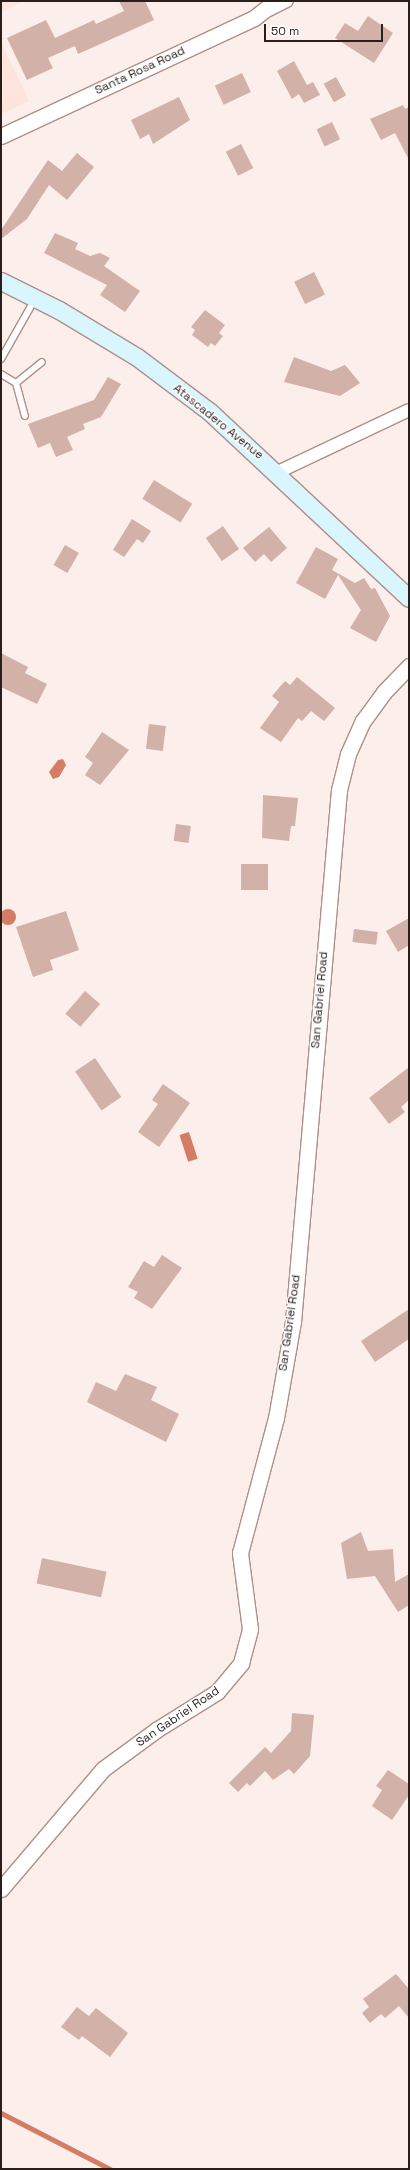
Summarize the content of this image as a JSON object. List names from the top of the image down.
{
  "streets": {
    "main road": ["Atascadero Avenue"],
    "street": ["Santa Rosa Road", "San Gabriel Road"]
  },
  "scale_bar": "50 m"
}
